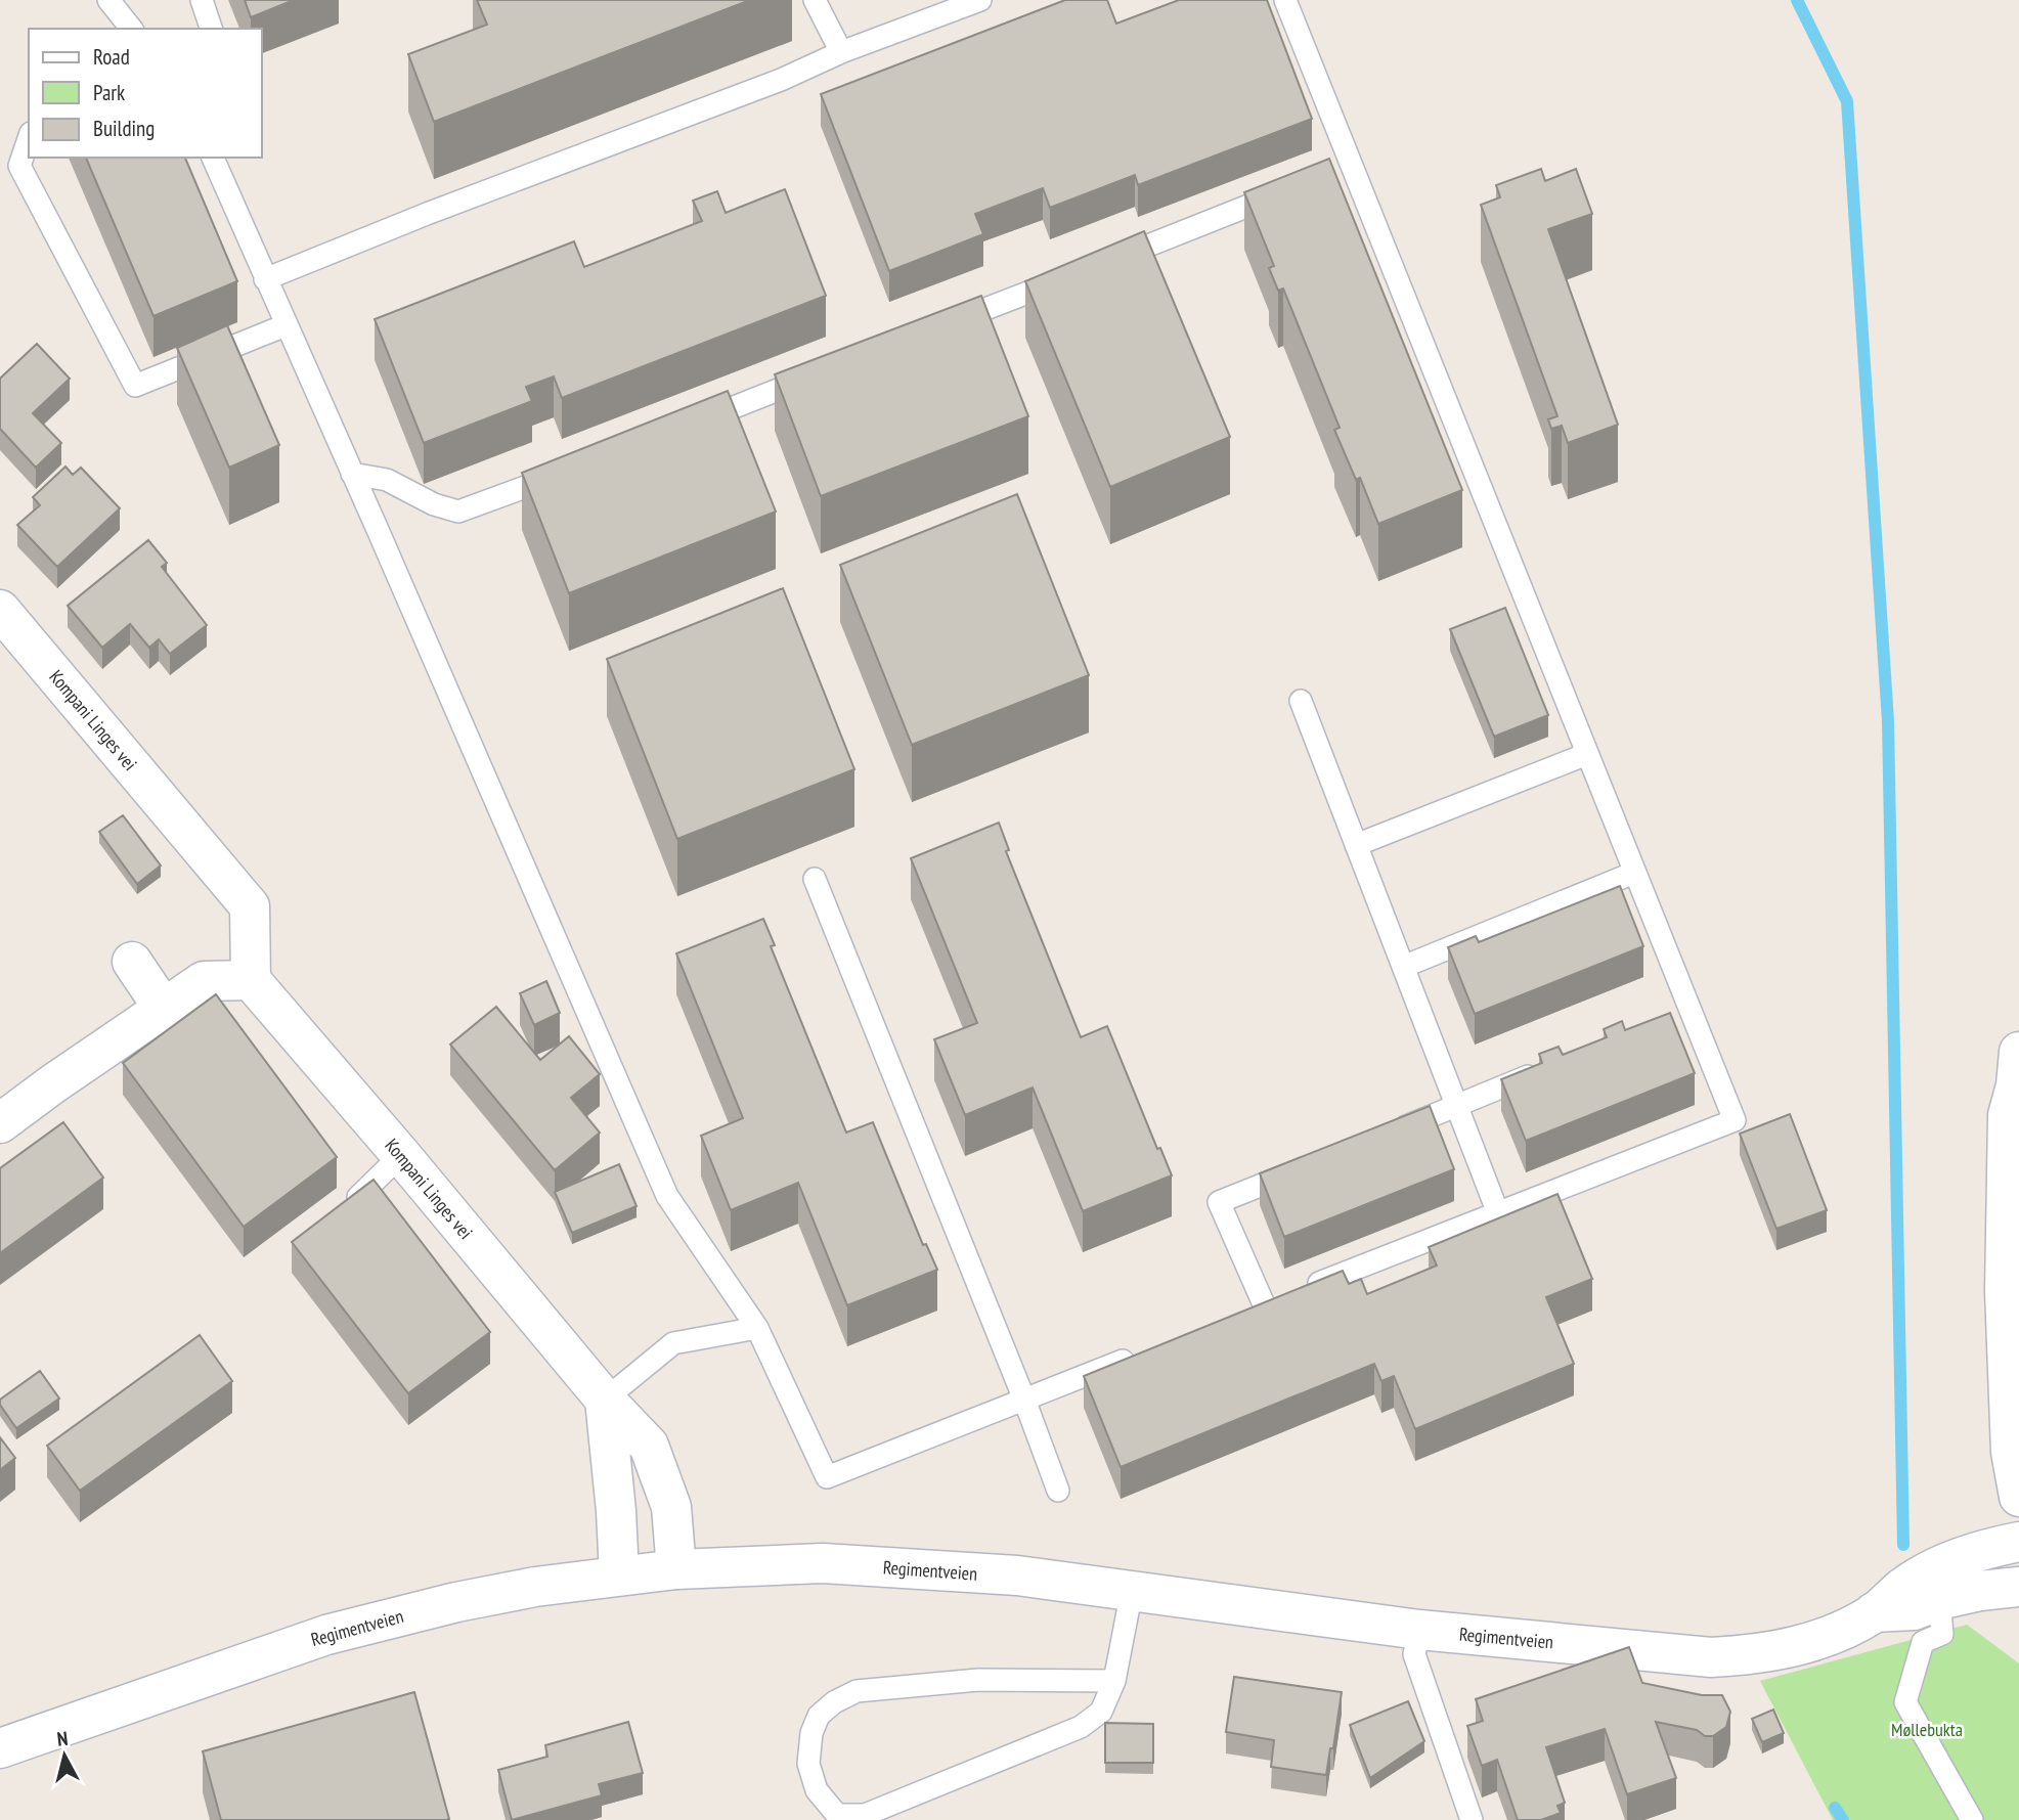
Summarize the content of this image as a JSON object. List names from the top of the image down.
{
  "streets": {
    "main road": ["Kompani Linges vei", "Regimentveien"]
  },
  "crossings": [
    ["Kompani Linges vei", "Regimentveien"]
  ],
  "parks": ["Møllebukta"],
  "legend": ["Road", "Park", "Building"],
  "north": "top"
}
